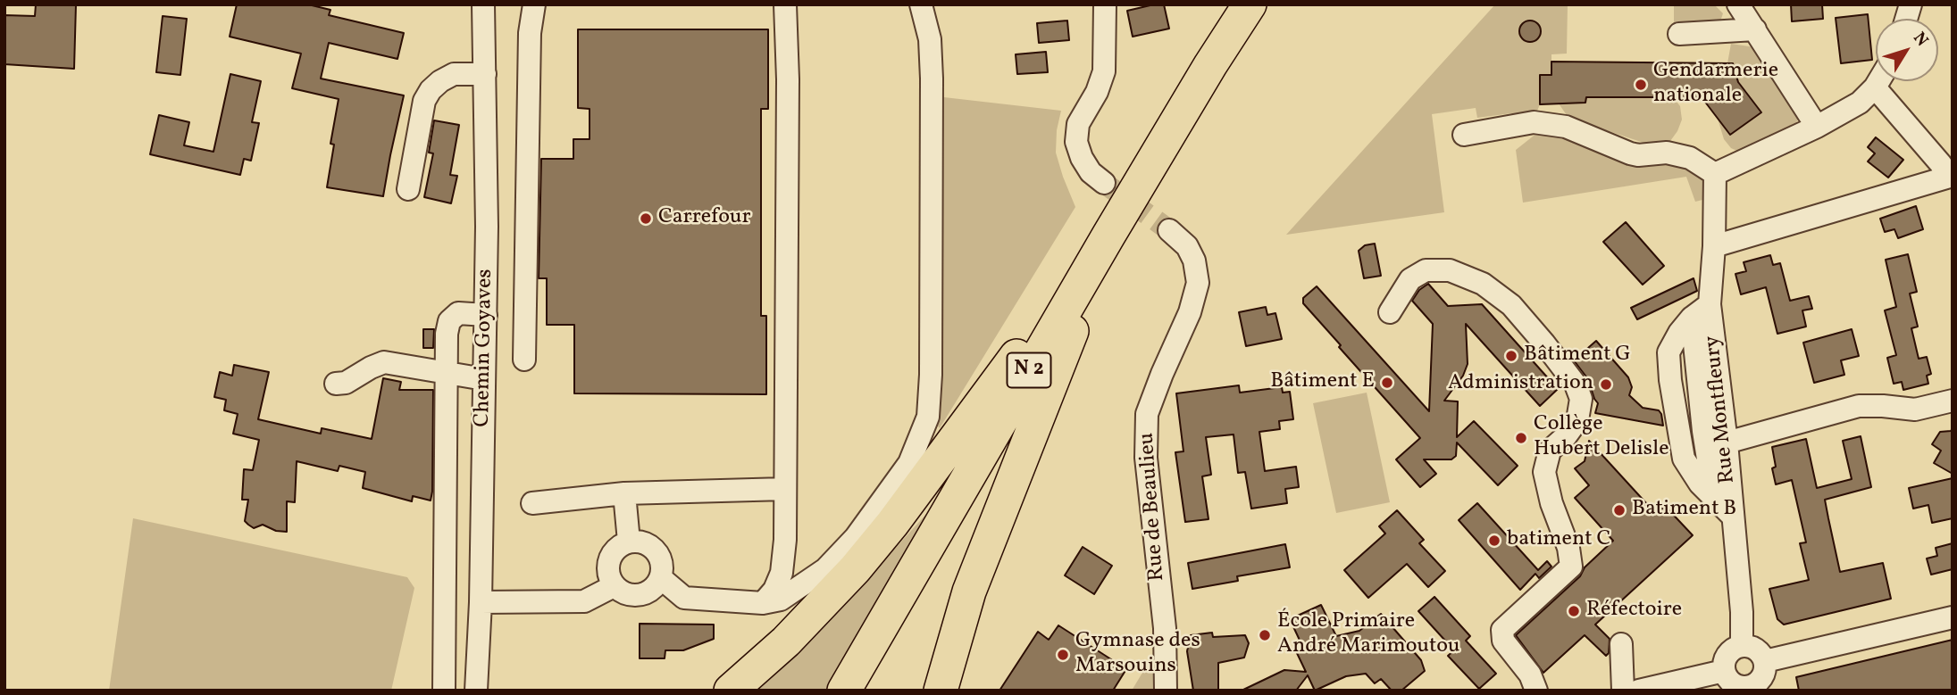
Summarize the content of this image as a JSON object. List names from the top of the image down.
{
  "streets": {
    "highway": ["N 2"],
    "street": ["Chemin Goyaves", "Rue Montfleury", "Rue de Beaulieu"]
  },
  "places": [
    "Gendarmerie nationale",
    "Carrefour",
    "Bâtiment G",
    "Bâtiment E",
    "Administration",
    "Collège Hubert Delisle",
    "Batiment B",
    "batiment C",
    "Réfectoire",
    "École Primaire André Marimoutou",
    "Gymnase des Marsouins"
  ],
  "north": "top right"
}
